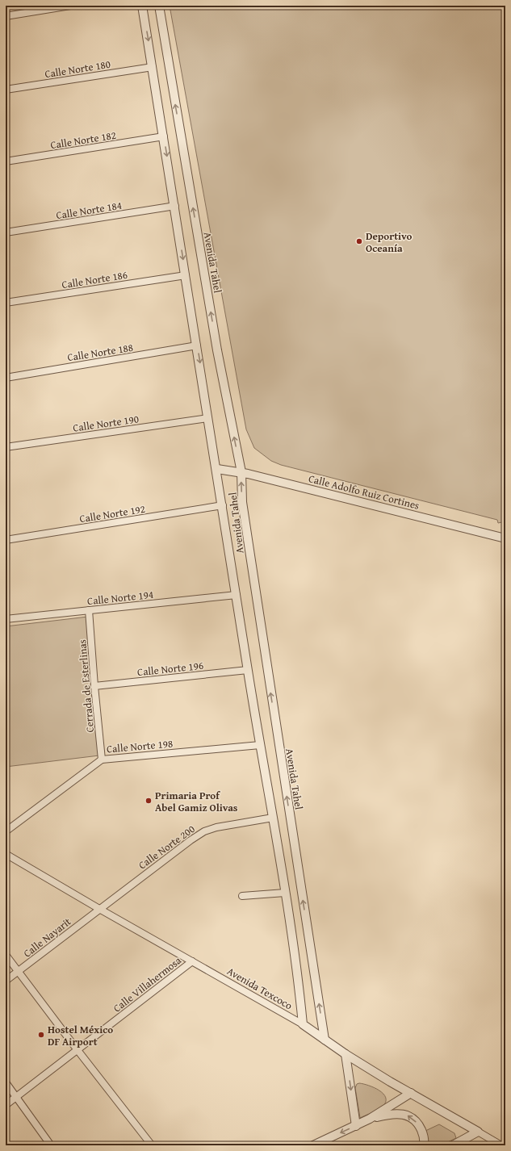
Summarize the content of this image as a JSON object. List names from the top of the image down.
{
  "streets": {
    "street": [
      "Calle Norte 180",
      "Calle Norte 182",
      "Calle Norte 184",
      "Avenida Tahel",
      "Calle Norte 186",
      "Calle Norte 188",
      "Calle Norte 190",
      "Calle Adolfo Ruiz Cortines",
      "Calle Norte 192",
      "Calle Norte 194",
      "Calle Norte 196",
      "Cerrada de Esterlinas",
      "Calle Norte 198",
      "Calle Norte 200",
      "Calle Nayarit",
      "Calle Villahermosa",
      "Avenida Texcoco"
    ]
  },
  "crossings": [
    ["Calle Norte 180", "Avenida Tahel"],
    ["Calle Norte 182", "Avenida Tahel"],
    ["Calle Norte 184", "Avenida Tahel"],
    ["Avenida Tahel", "Calle Norte 186"],
    ["Avenida Tahel", "Calle Norte 188"],
    ["Avenida Tahel", "Calle Norte 190"],
    ["Avenida Tahel", "Calle Adolfo Ruiz Cortines"],
    ["Avenida Tahel", "Calle Norte 192"],
    ["Avenida Tahel", "Calle Norte 194"],
    ["Avenida Tahel", "Calle Norte 196"],
    ["Avenida Tahel", "Calle Norte 198"],
    ["Avenida Tahel", "Calle Norte 200"],
    ["Avenida Tahel", "Avenida Texcoco"],
    ["Calle Norte 194", "Cerrada de Esterlinas"],
    ["Calle Norte 196", "Cerrada de Esterlinas"],
    ["Cerrada de Esterlinas", "Calle Norte 198"],
    ["Calle Norte 200", "Calle Nayarit"],
    ["Calle Norte 200", "Avenida Texcoco"],
    ["Calle Nayarit", "Avenida Texcoco"],
    ["Calle Villahermosa", "Avenida Texcoco"]
  ],
  "places": ["Deportivo Oceanía", "Primaria Prof Abel Gamiz Olivas", "Hostel México DF Airport"]
}
